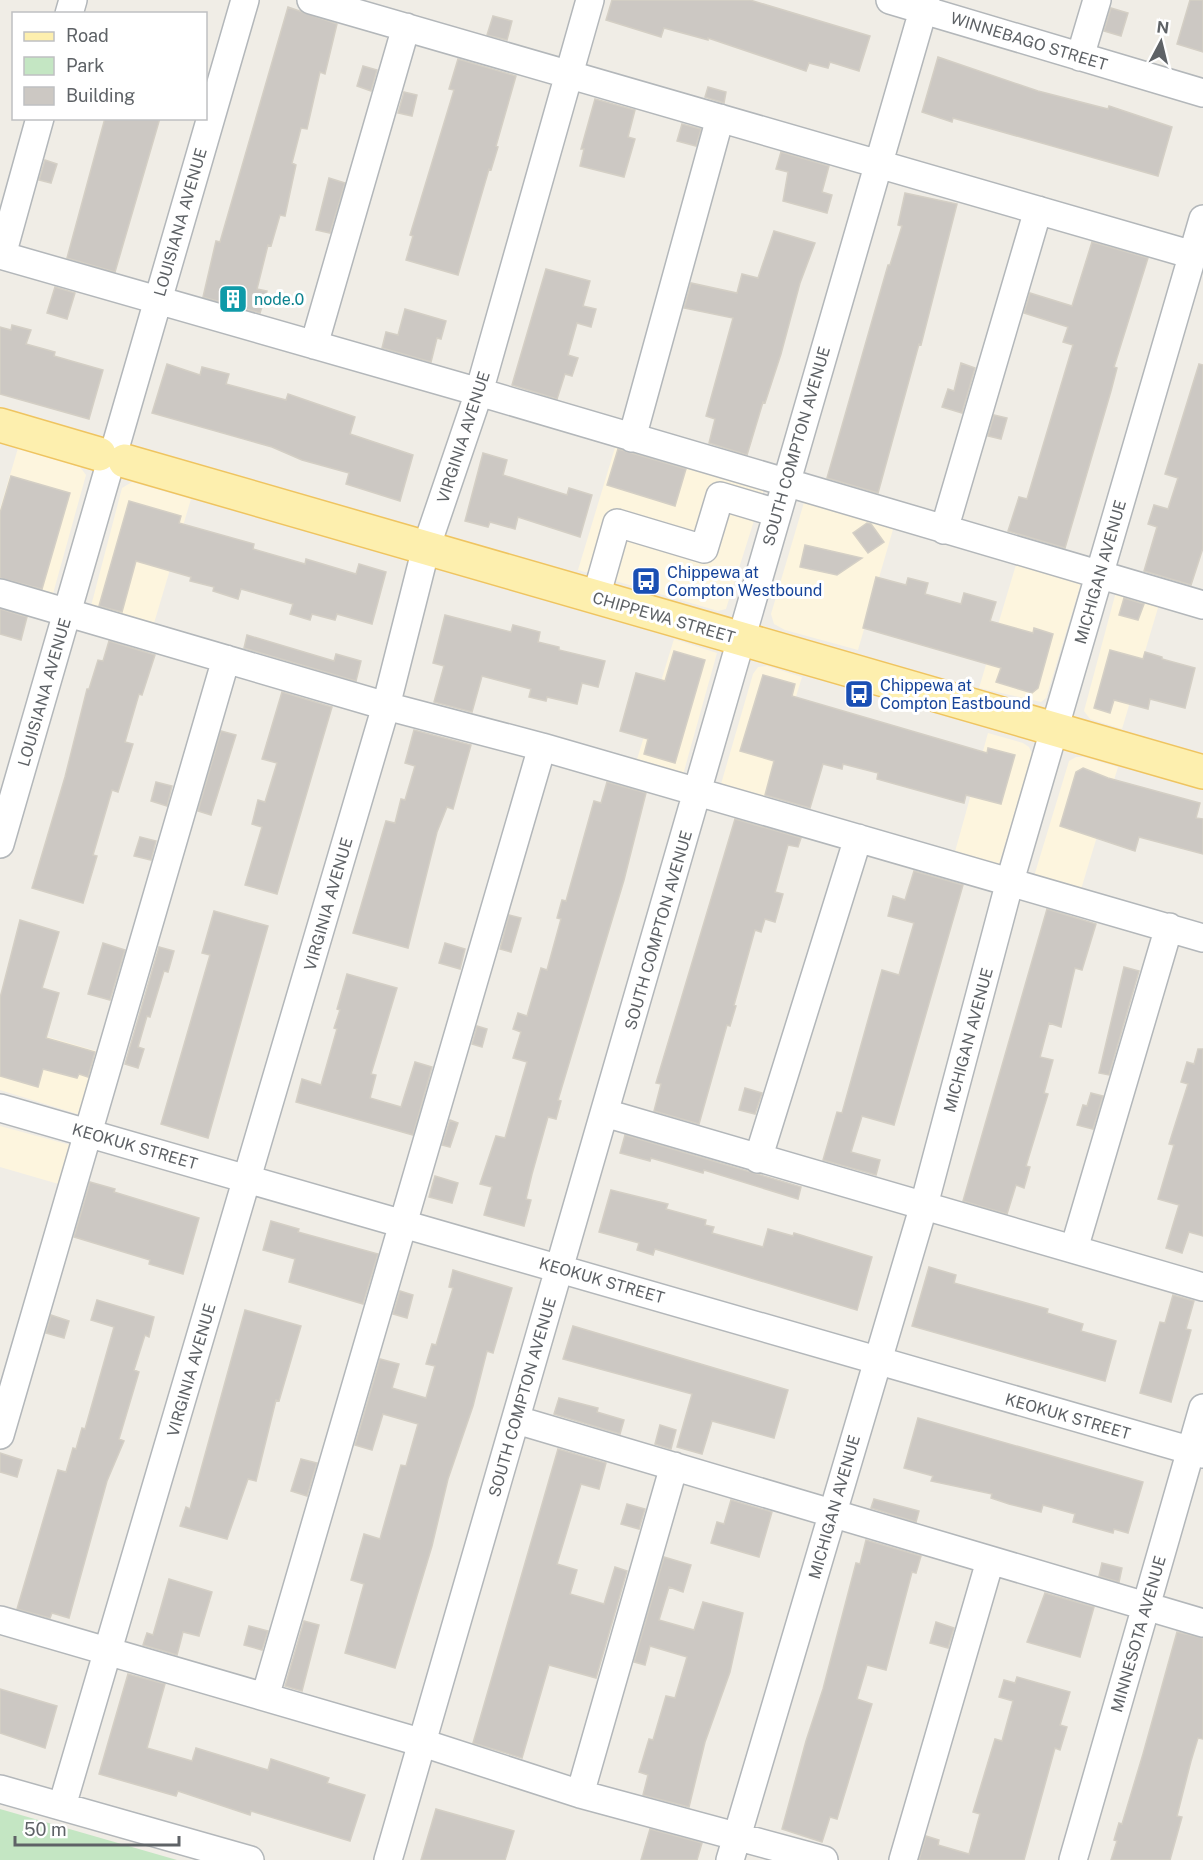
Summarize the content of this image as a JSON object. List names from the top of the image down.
{
  "streets": {
    "main road": ["CHIPPEWA STREET"],
    "street": [
      "WINNEBAGO STREET",
      "LOUISIANA AVENUE",
      "VIRGINIA AVENUE",
      "SOUTH COMPTON AVENUE",
      "MICHIGAN AVENUE",
      "KEOKUK STREET",
      "MINNESOTA AVENUE"
    ]
  },
  "crossings": [
    ["WINNEBAGO STREET", "SOUTH COMPTON AVENUE"],
    ["LOUISIANA AVENUE", "CHIPPEWA STREET"],
    ["VIRGINIA AVENUE", "CHIPPEWA STREET"],
    ["VIRGINIA AVENUE", "KEOKUK STREET"],
    ["SOUTH COMPTON AVENUE", "CHIPPEWA STREET"],
    ["SOUTH COMPTON AVENUE", "KEOKUK STREET"],
    ["MICHIGAN AVENUE", "CHIPPEWA STREET"],
    ["MICHIGAN AVENUE", "KEOKUK STREET"],
    ["KEOKUK STREET", "MINNESOTA AVENUE"]
  ],
  "places": {
    "building": ["node.0"],
    "bus stop": ["Chippewa at Compton Westbound", "Chippewa at Compton Eastbound"]
  },
  "legend": ["Road", "Park", "Building"],
  "scale_bar": "50 m",
  "north": "top"
}
